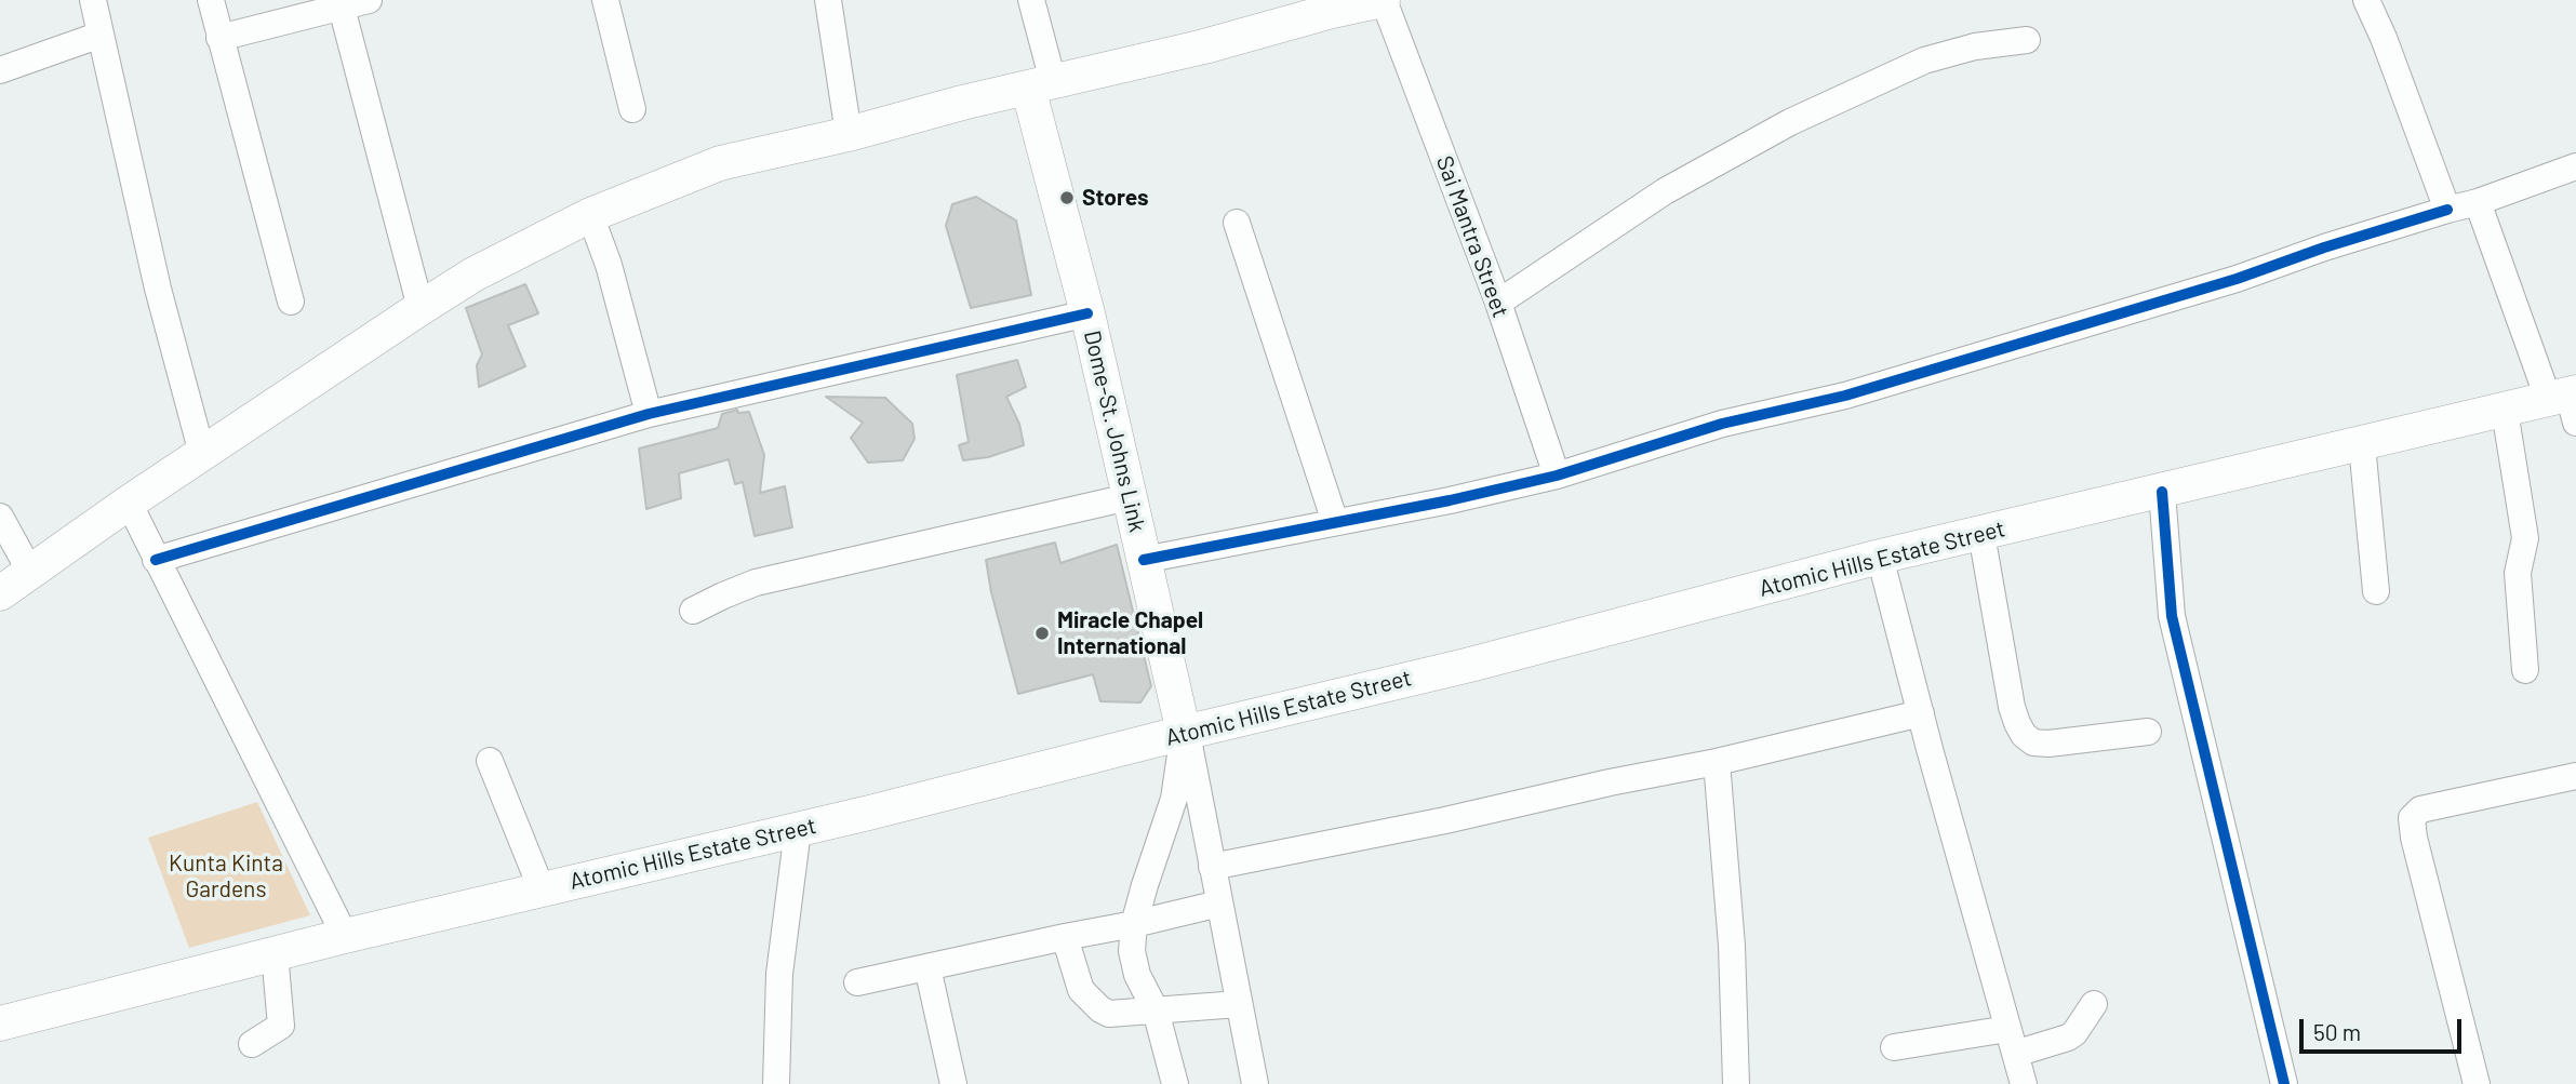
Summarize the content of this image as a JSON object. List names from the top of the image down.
{
  "streets": {
    "main road": ["Dome-St. Johns Link", "Atomic Hills Estate Street"],
    "street": ["Sai Mantra Street"]
  },
  "crossings": [
    ["Dome-St. Johns Link", "Atomic Hills Estate Street"]
  ],
  "parks": ["Kunta Kinta Gardens"],
  "places": ["Stores", "Miracle Chapel International"],
  "scale_bar": "50 m"
}
